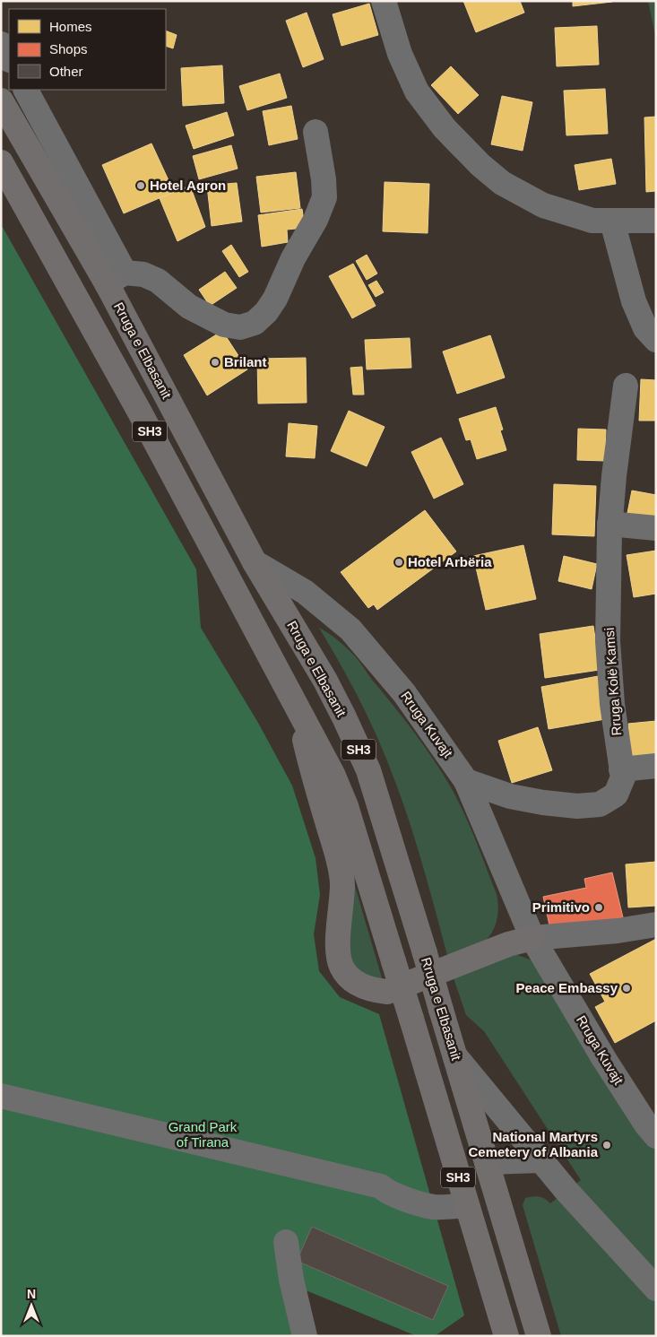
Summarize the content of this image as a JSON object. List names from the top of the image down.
{
  "streets": {
    "main road": ["Rruga e Elbasanit", "SH3"],
    "street": ["Rruga Kolë Kamsi", "Rruga Kuvajt"]
  },
  "crossings": [
    ["Rruga e Elbasanit", "Rruga Kuvajt"],
    ["Rruga Kolë Kamsi", "Rruga Kuvajt"]
  ],
  "parks": ["Grand Park of Tirana"],
  "places": [
    "Hotel Agron",
    "Brilant",
    "Hotel Arbëria",
    "Primitivo",
    "Peace Embassy",
    "National Martyrs Cemetery of Albania"
  ],
  "legend": ["Homes", "Shops", "Other"],
  "north": "top"
}
